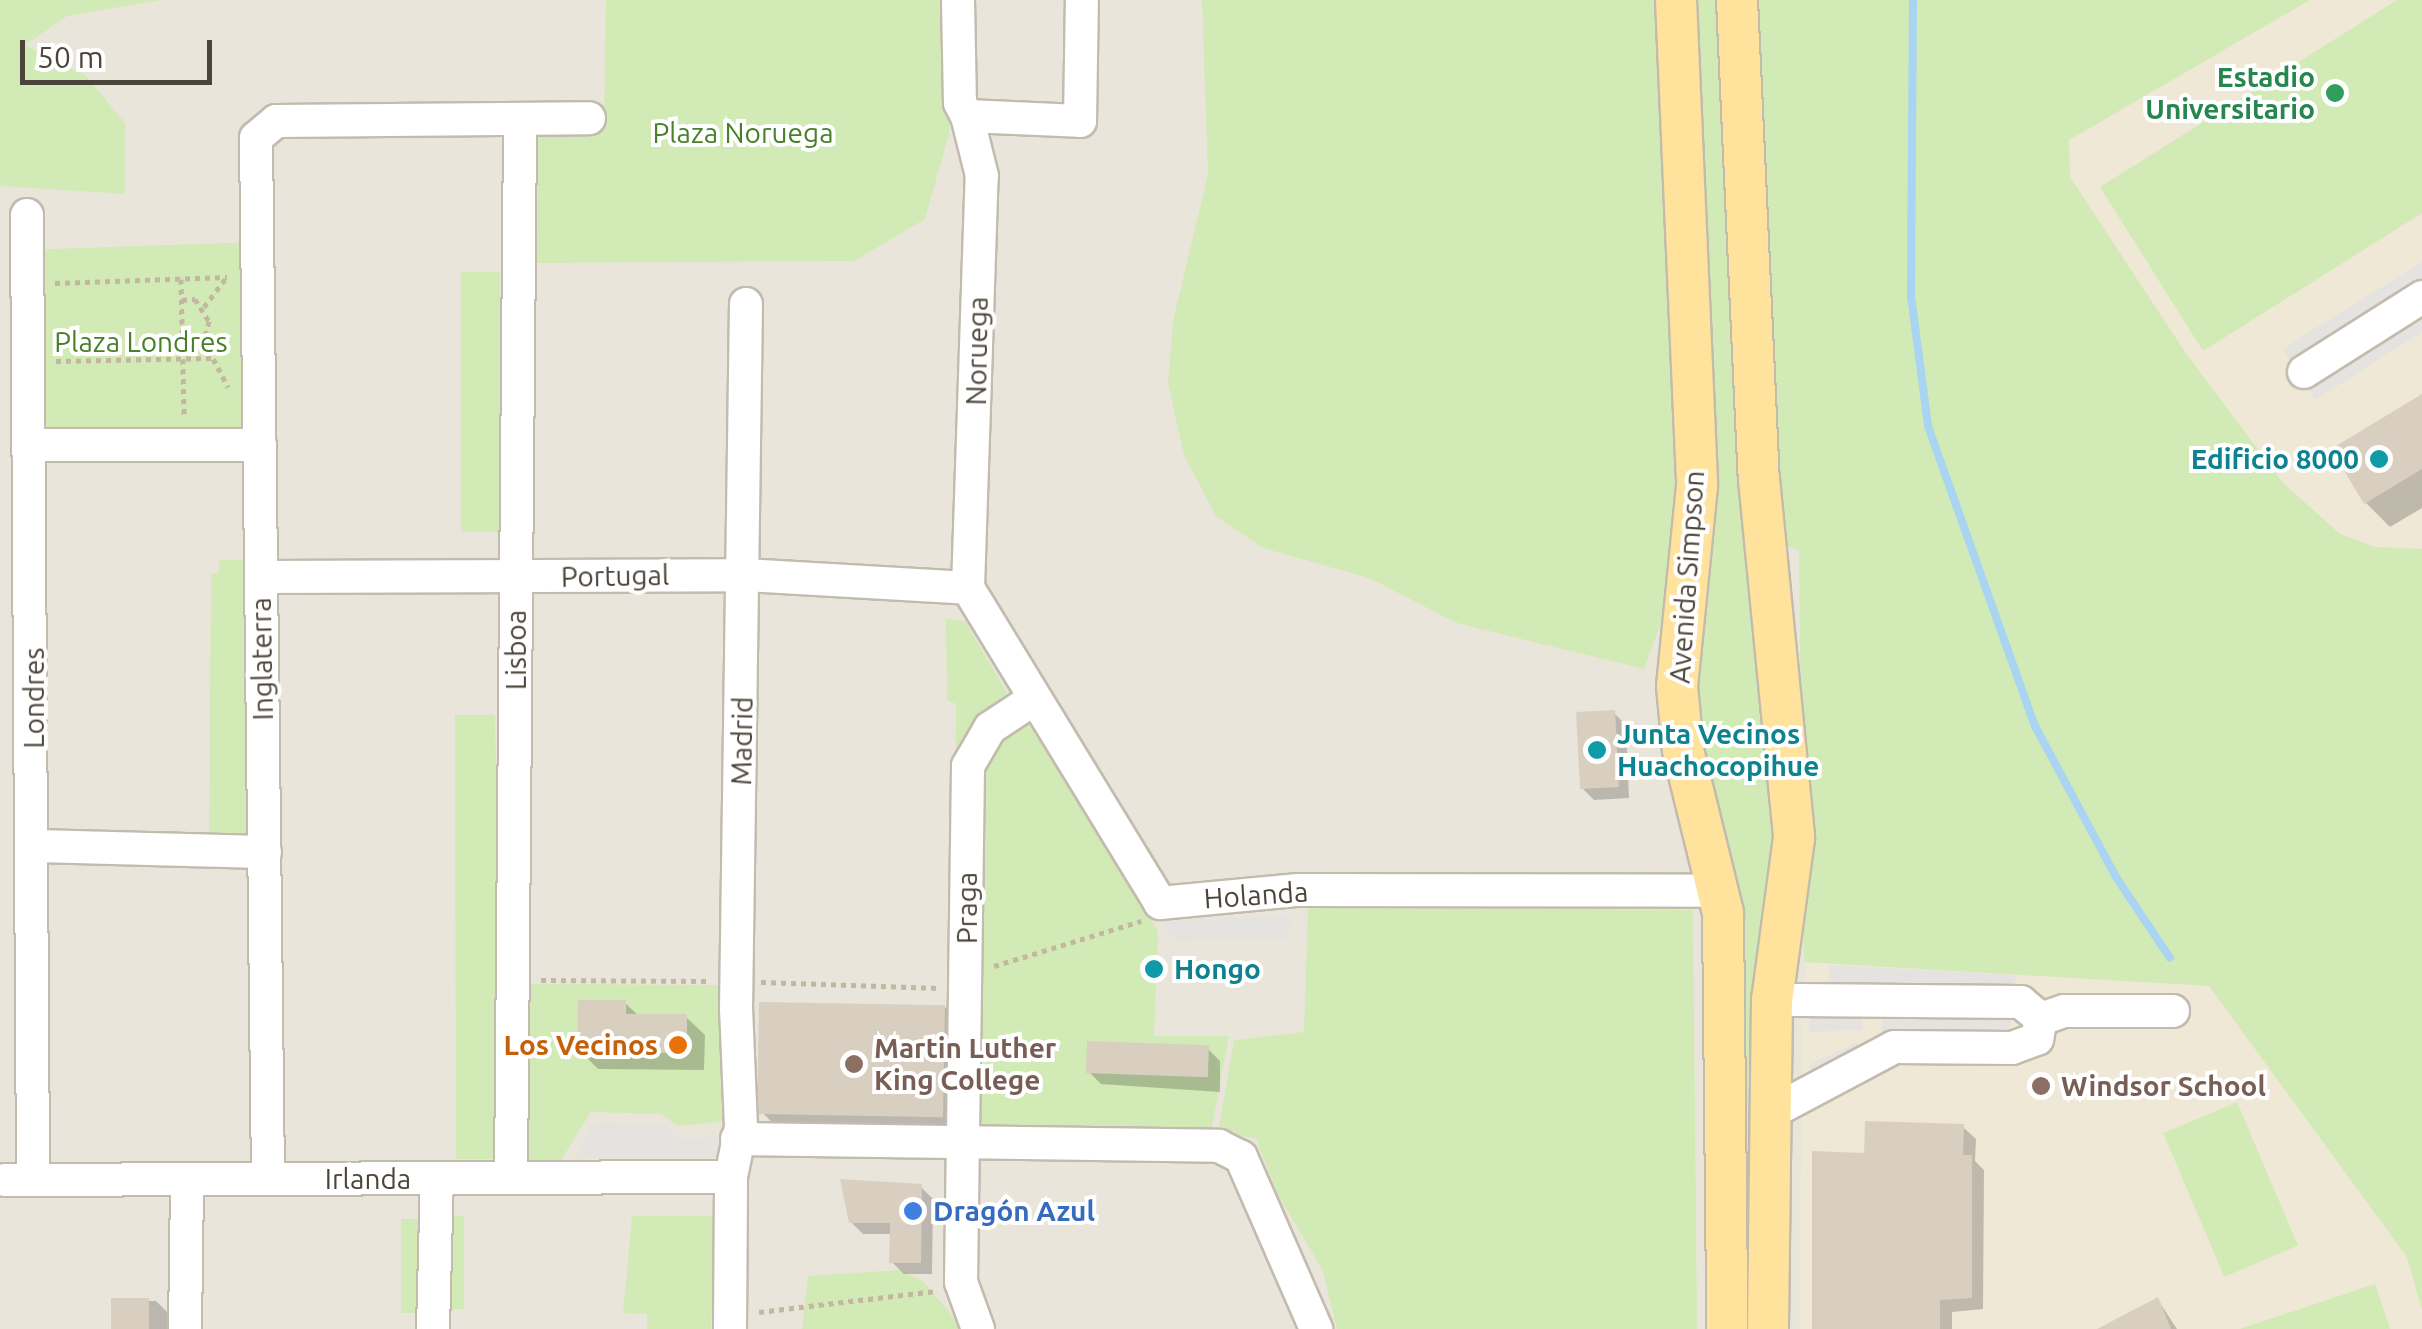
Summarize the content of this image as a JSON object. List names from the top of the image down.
{
  "streets": {
    "main road": ["Avenida Simpson"],
    "street": [
      "Noruega",
      "Portugal",
      "Lisboa",
      "Inglaterra",
      "Londres",
      "Madrid",
      "Holanda",
      "Praga",
      "Irlanda"
    ]
  },
  "crossings": [
    ["Noruega", "Portugal"],
    ["Noruega", "Holanda"],
    ["Portugal", "Lisboa"],
    ["Portugal", "Inglaterra"],
    ["Portugal", "Madrid"],
    ["Portugal", "Holanda"],
    ["Avenida Simpson", "Holanda"],
    ["Lisboa", "Inglaterra"],
    ["Lisboa", "Irlanda"],
    ["Inglaterra", "Irlanda"],
    ["Londres", "Irlanda"],
    ["Madrid", "Irlanda"],
    ["Holanda", "Praga"]
  ],
  "parks": ["Plaza Noruega", "Plaza Londres"],
  "places": [
    "Estadio Universitario",
    "Edificio 8000",
    "Junta Vecinos Huachocopihue",
    "Hongo",
    "Los Vecinos",
    "Martin Luther King College",
    "Windsor School",
    "Dragón Azul"
  ],
  "scale_bar": "50 m"
}
